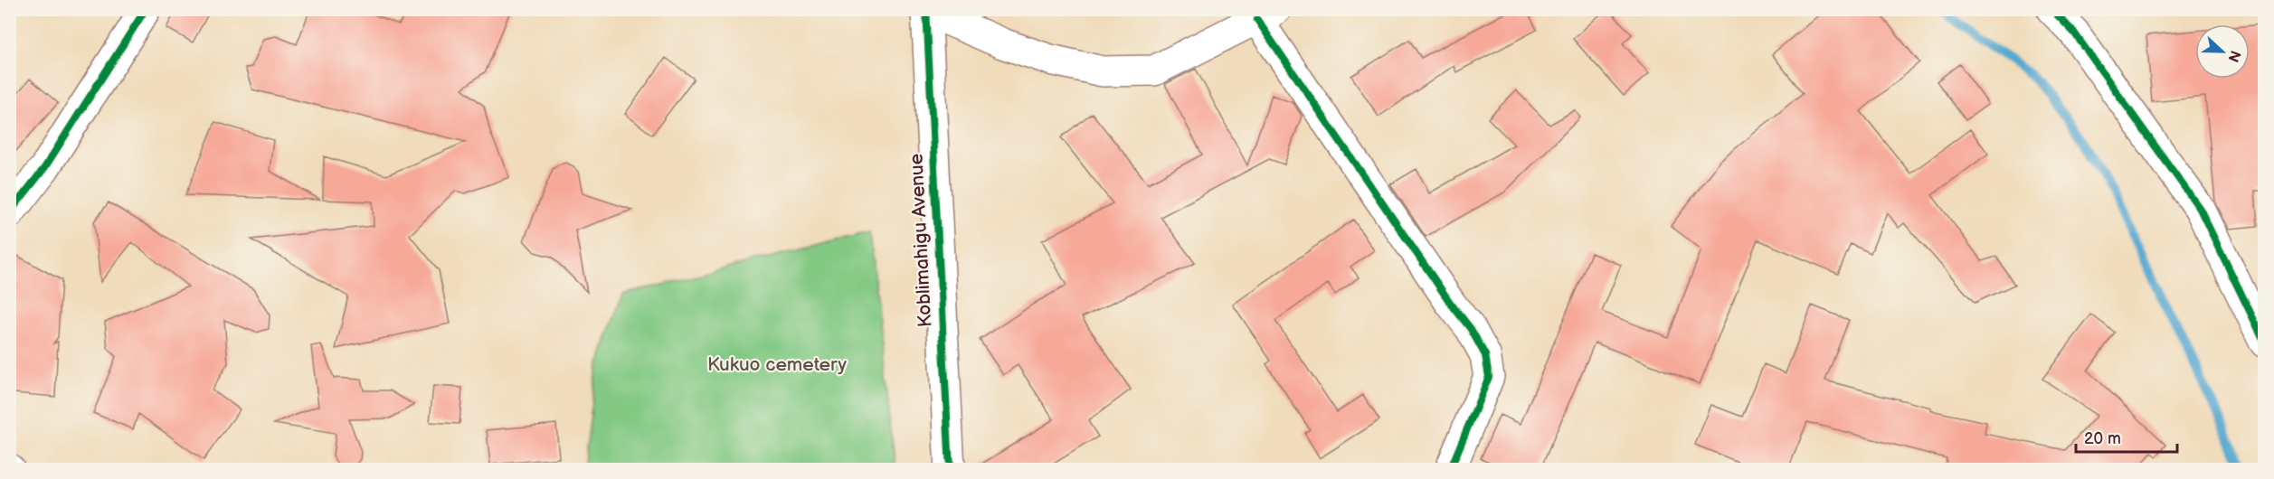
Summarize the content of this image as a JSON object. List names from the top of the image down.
{
  "streets": {
    "street": ["Koblimahigu Avenue"]
  },
  "parks": ["Kukuo cemetery"],
  "scale_bar": "20 m",
  "north": "right"
}
